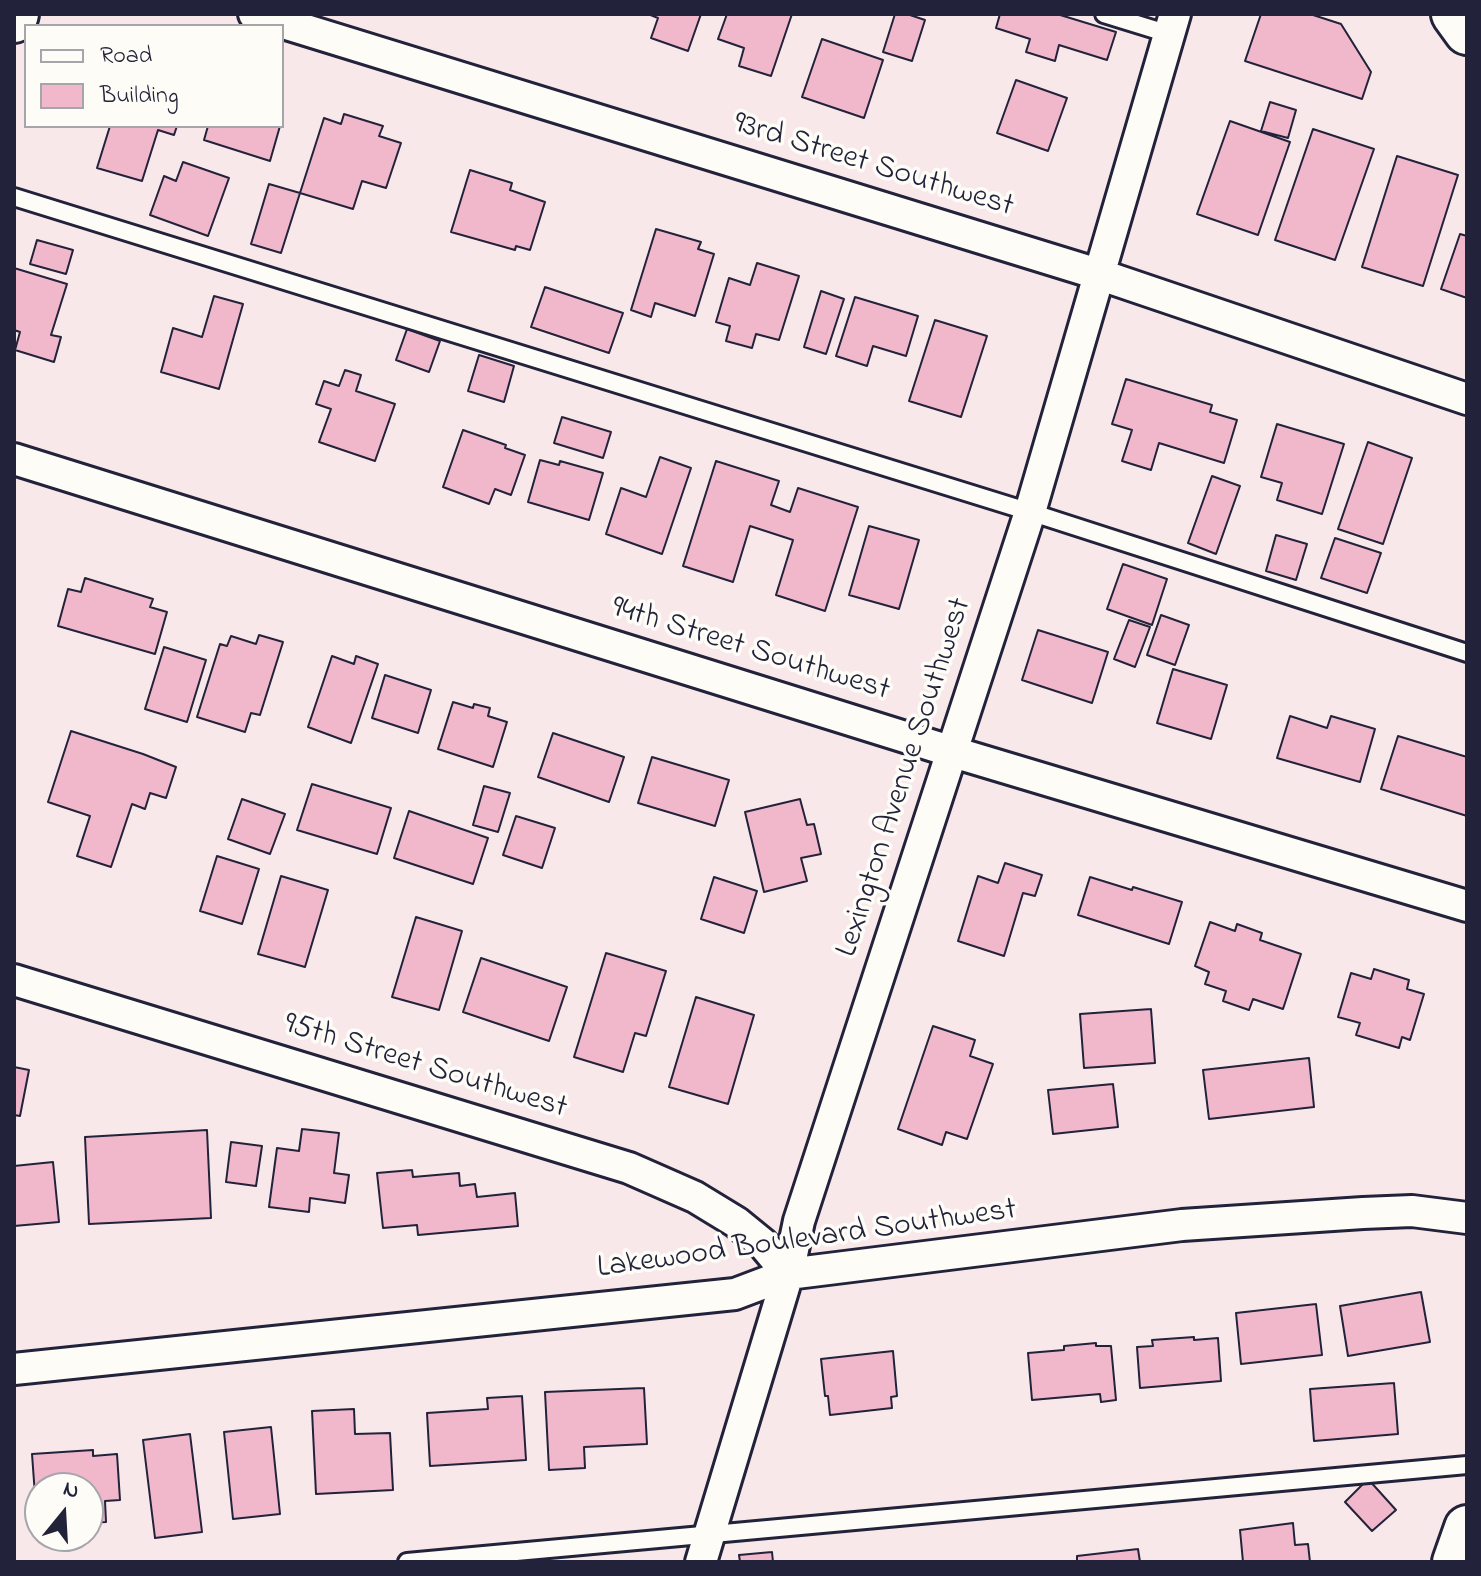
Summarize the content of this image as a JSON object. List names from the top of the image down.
{
  "streets": {
    "street": [
      "93rd Street Southwest",
      "94th Street Southwest",
      "Lexington Avenue Southwest",
      "95th Street Southwest",
      "Lakewood Boulevard Southwest"
    ]
  },
  "crossings": [
    ["93rd Street Southwest", "Lexington Avenue Southwest"],
    ["94th Street Southwest", "Lexington Avenue Southwest"],
    ["Lexington Avenue Southwest", "95th Street Southwest"],
    ["Lexington Avenue Southwest", "Lakewood Boulevard Southwest"],
    ["95th Street Southwest", "Lakewood Boulevard Southwest"]
  ],
  "legend": ["Road", "Building"],
  "north": "top"
}
